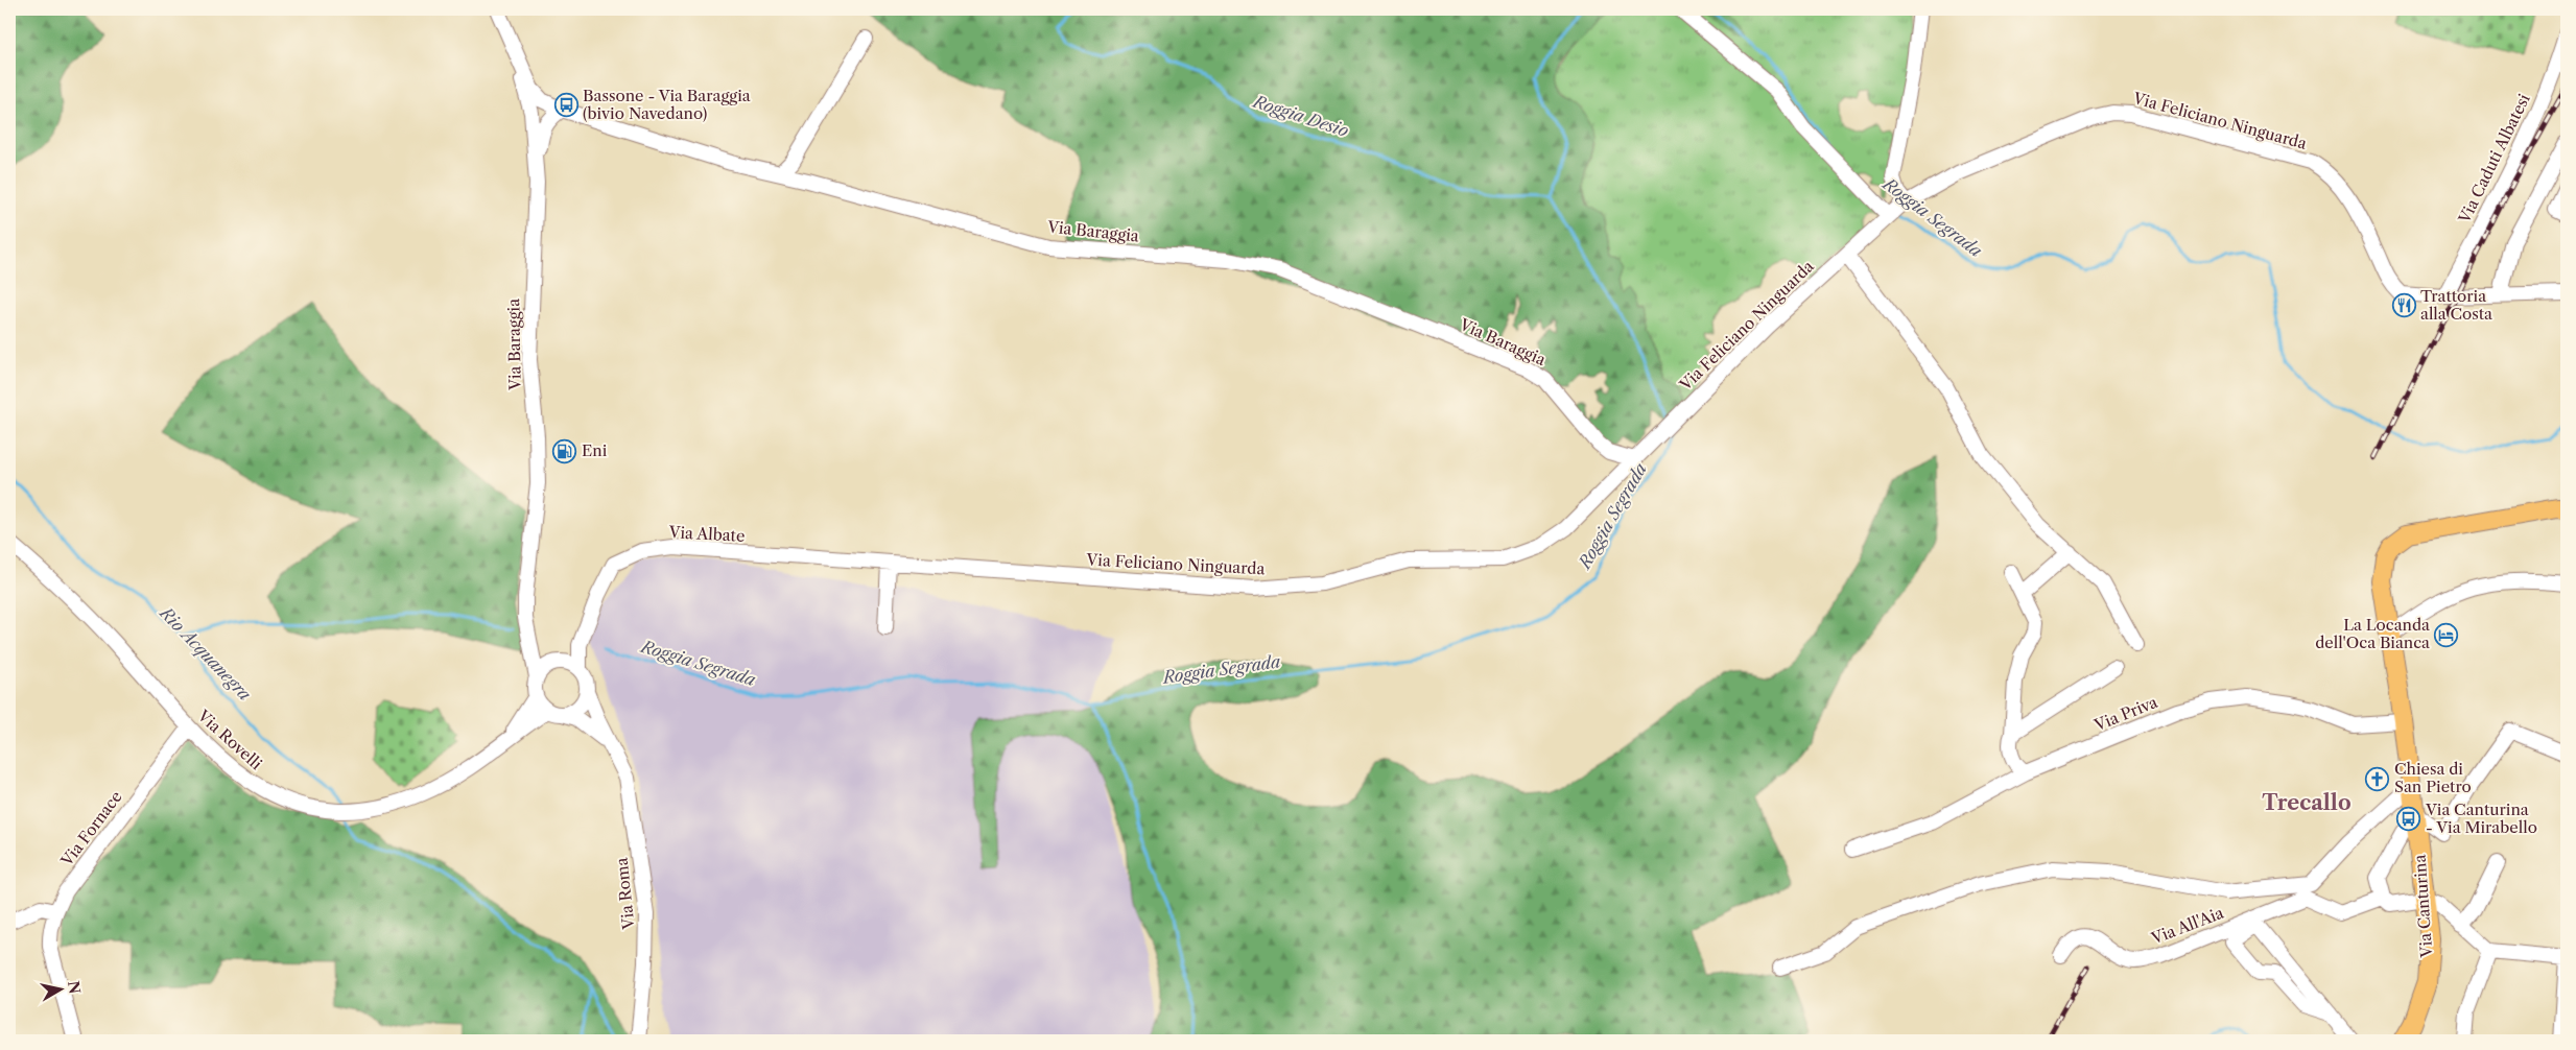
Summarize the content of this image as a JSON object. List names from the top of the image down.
{
  "streets": {
    "main road": ["Via Canturina"],
    "street": [
      "Via Feliciano Ninguarda",
      "Via Caduti Albatesi",
      "Via Baraggia",
      "Via Albate",
      "Via Priva",
      "Via Rovelli",
      "Via Fornace",
      "Via Roma",
      "Via All'Aia"
    ]
  },
  "crossings": [
    ["Via Feliciano Ninguarda", "Via Caduti Albatesi"],
    ["Via Feliciano Ninguarda", "Via Baraggia"],
    ["Via Feliciano Ninguarda", "Via Albate"],
    ["Via Baraggia", "Via Albate"],
    ["Via Baraggia", "Via Rovelli"],
    ["Via Baraggia", "Via Roma"],
    ["Via Albate", "Via Rovelli"],
    ["Via Albate", "Via Roma"],
    ["Via Priva", "Via Canturina"],
    ["Via Rovelli", "Via Fornace"],
    ["Via Rovelli", "Via Roma"]
  ],
  "districts": ["Trecallo"],
  "water": ["Roggia Desio", "Roggia Segrada", "Rio Acquanegra"],
  "places": {
    "bus stop": ["Bassone - Via Baraggia (bivio Navedano)", "Via Canturina - Via Mirabello"],
    "restaurant": ["Trattoria alla Costa"],
    "fuel station": ["Eni"],
    "hotel": ["La Locanda dell'Oca Bianca"],
    "church": ["Chiesa di San Pietro"]
  },
  "north": "right"
}
